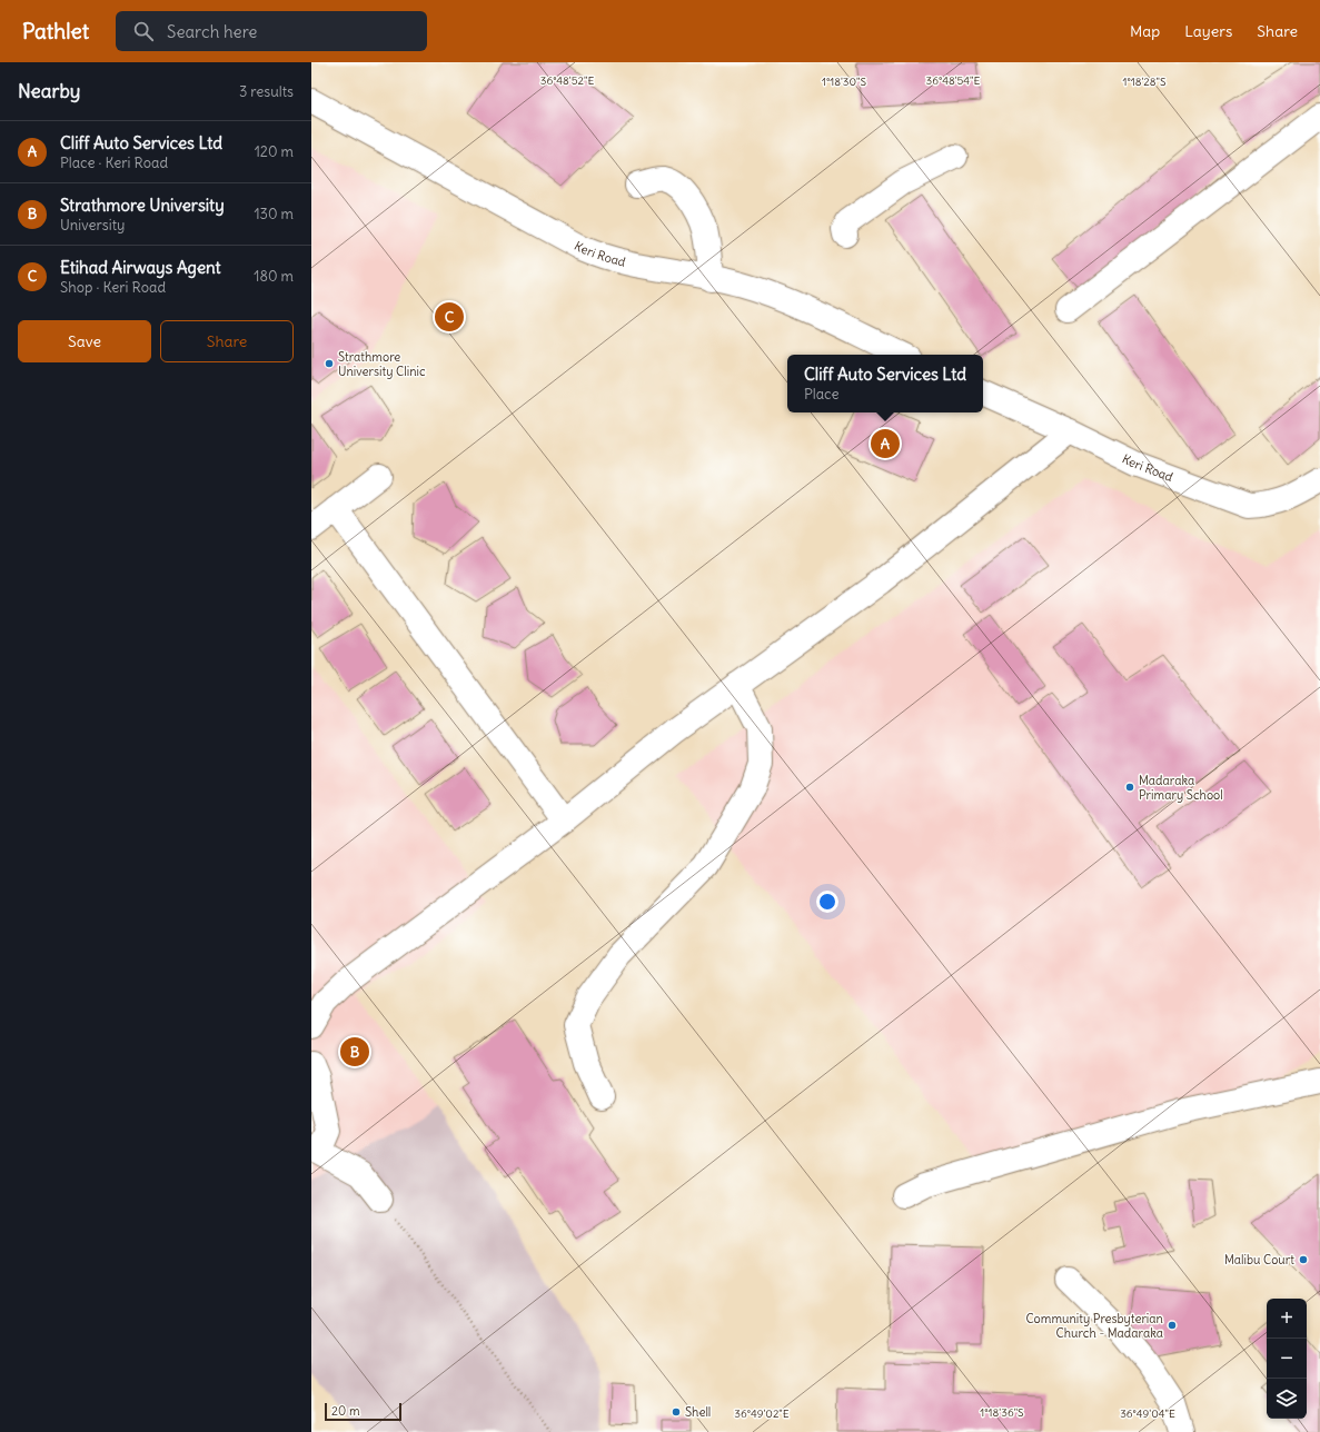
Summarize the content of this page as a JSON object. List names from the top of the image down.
{
  "streets": {
    "street": ["Keri Road"]
  },
  "places": [
    "Strathmore University Clinic",
    "Madaraka Primary School",
    "Malibu Court",
    "Community Presbyterian Church - Madaraka",
    "Shell"
  ],
  "scale_bar": "20 m",
  "page": {
    "header": "Pathlet",
    "search": "Search here",
    "nav": ["Map", "Layers", "Share"],
    "heading": ["Nearby", "3 results"],
    "list": [
      {
        "mark": "A",
        "name": "Cliff Auto Services Ltd",
        "note": "Place · Keri Road",
        "value": "120 m"
      },
      {
        "mark": "B",
        "name": "Strathmore University",
        "note": "University",
        "value": "130 m"
      },
      {
        "mark": "C",
        "name": "Etihad Airways Agent",
        "note": "Shop · Keri Road",
        "value": "180 m"
      }
    ],
    "pins": ["C", "A", "B"],
    "buttons": ["Save", "Share"],
    "popup": ["Cliff Auto Services Ltd", "Place"],
    "map_buttons": ["+", "−"],
    "scale": "20 m"
  },
  "coordinates": [
    "36°48'52\"E",
    "36°48'54\"E",
    "1°18'28\"S",
    "1°18'30\"S",
    "1°18'36\"S",
    "36°49'02\"E",
    "36°49'04\"E"
  ]
}
